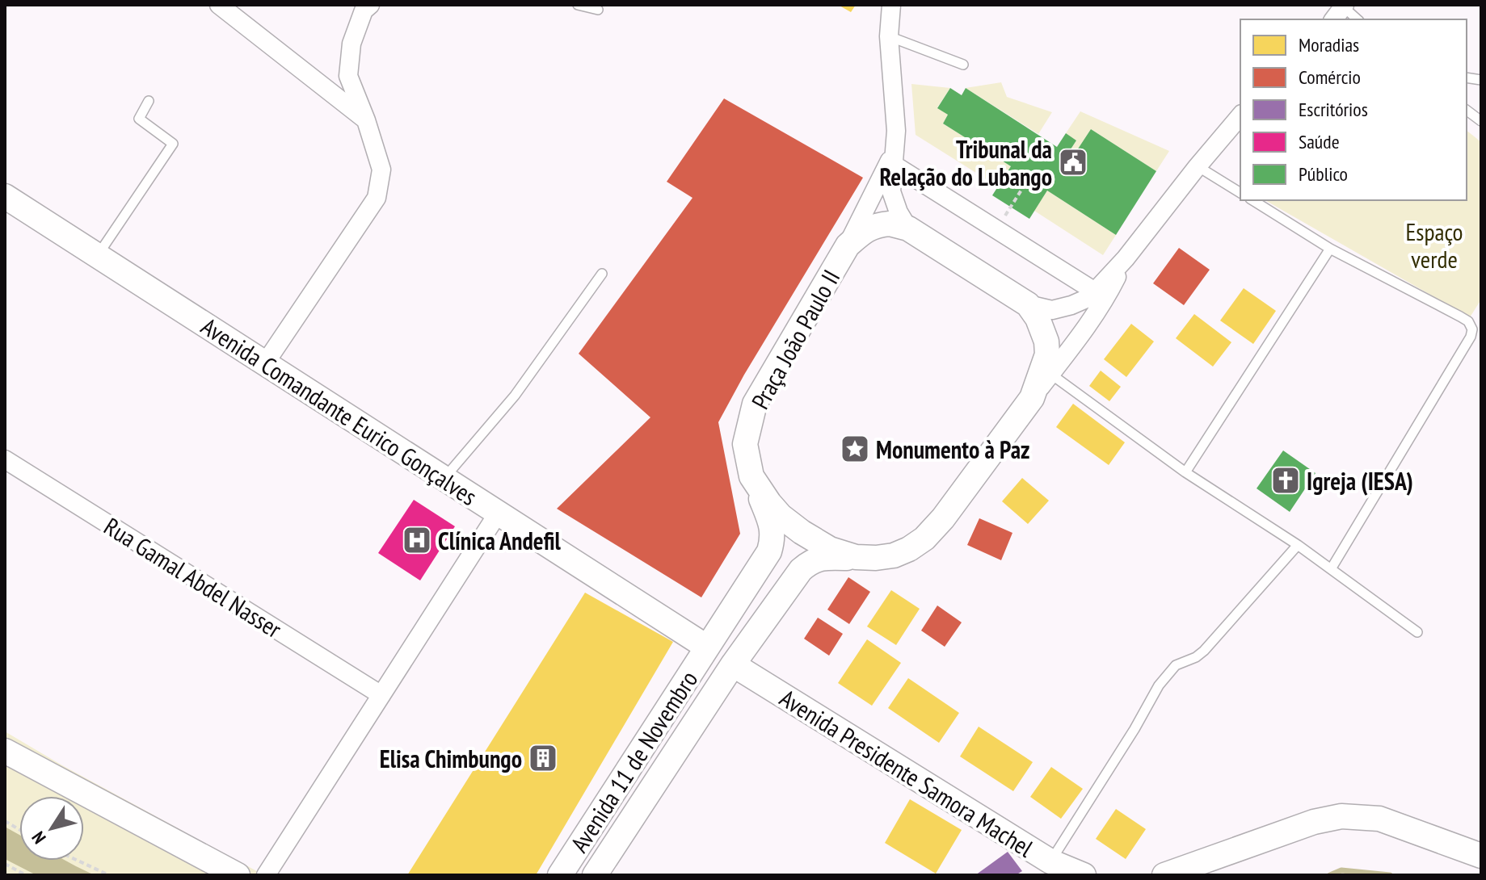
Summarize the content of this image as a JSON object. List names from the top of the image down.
{
  "streets": {
    "street": [
      "Praça João Paulo II",
      "Avenida Comandante Eurico Gonçalves",
      "Rua Gamal Abdel Nasser",
      "Avenida 11 de Novembro",
      "Avenida Presidente Samora Machel"
    ]
  },
  "crossings": [
    ["Praça João Paulo II", "Avenida 11 de Novembro"],
    ["Avenida Comandante Eurico Gonçalves", "Avenida 11 de Novembro"],
    ["Avenida 11 de Novembro", "Avenida Presidente Samora Machel"]
  ],
  "parks": ["Espaço verde"],
  "places": {
    "public building": ["Tribunal da Relação do Lubango"],
    "place": ["Monumento à Paz"],
    "church": ["Igreja (IESA)"],
    "hospital": ["Clínica Andefil"],
    "building": ["Elisa Chimbungo"]
  },
  "legend": [
    "Moradias",
    "Comércio",
    "Escritórios",
    "Saúde",
    "Público"
  ],
  "north": "bottom left"
}
